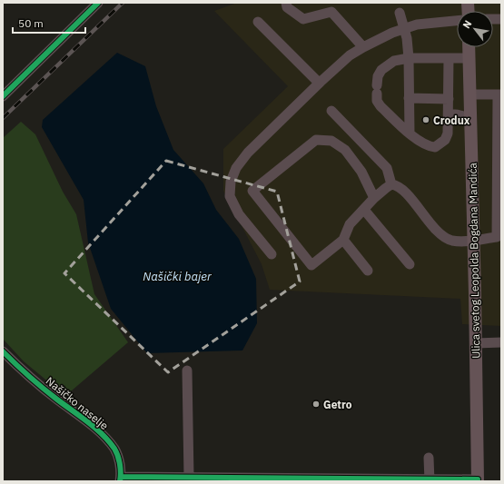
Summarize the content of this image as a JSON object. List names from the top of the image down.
{
  "streets": {
    "main road": ["Ulica svetog Leopolda Bogdana Mandića"],
    "street": ["Našičko naselje"]
  },
  "water": ["Našički bajer"],
  "places": ["Crodux", "Getro"],
  "scale_bar": "50 m",
  "north": "top left"
}
